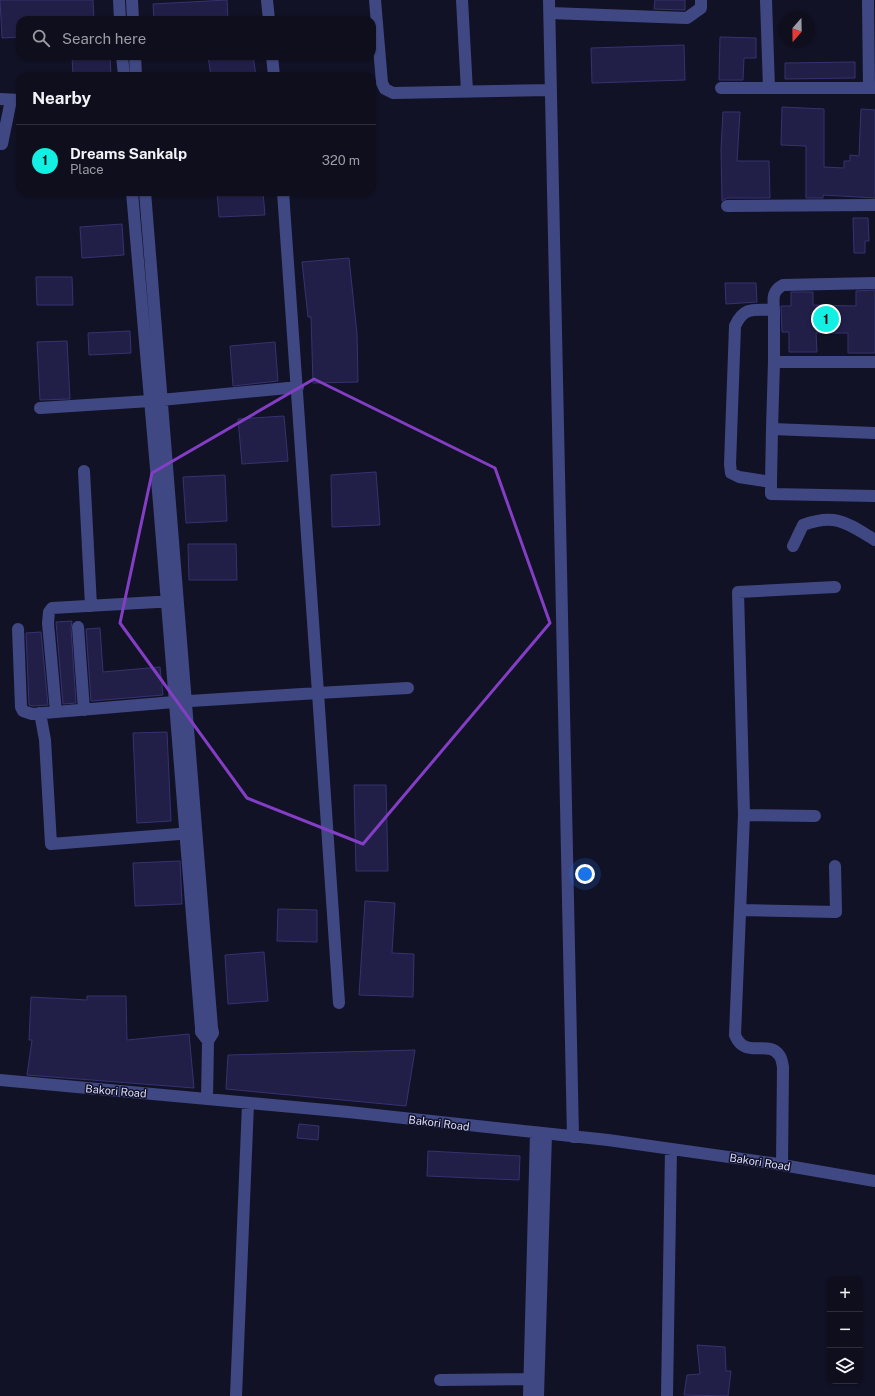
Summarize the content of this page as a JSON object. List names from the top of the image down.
{
  "streets": {
    "street": ["Bakori Road"]
  },
  "north": "bottom",
  "page": {
    "search": "Search here",
    "heading": "Nearby",
    "list": [
      {
        "mark": "1",
        "name": "Dreams Sankalp",
        "note": "Place",
        "value": "320 m"
      }
    ],
    "pins": "1",
    "map_buttons": ["+", "−"]
  }
}
